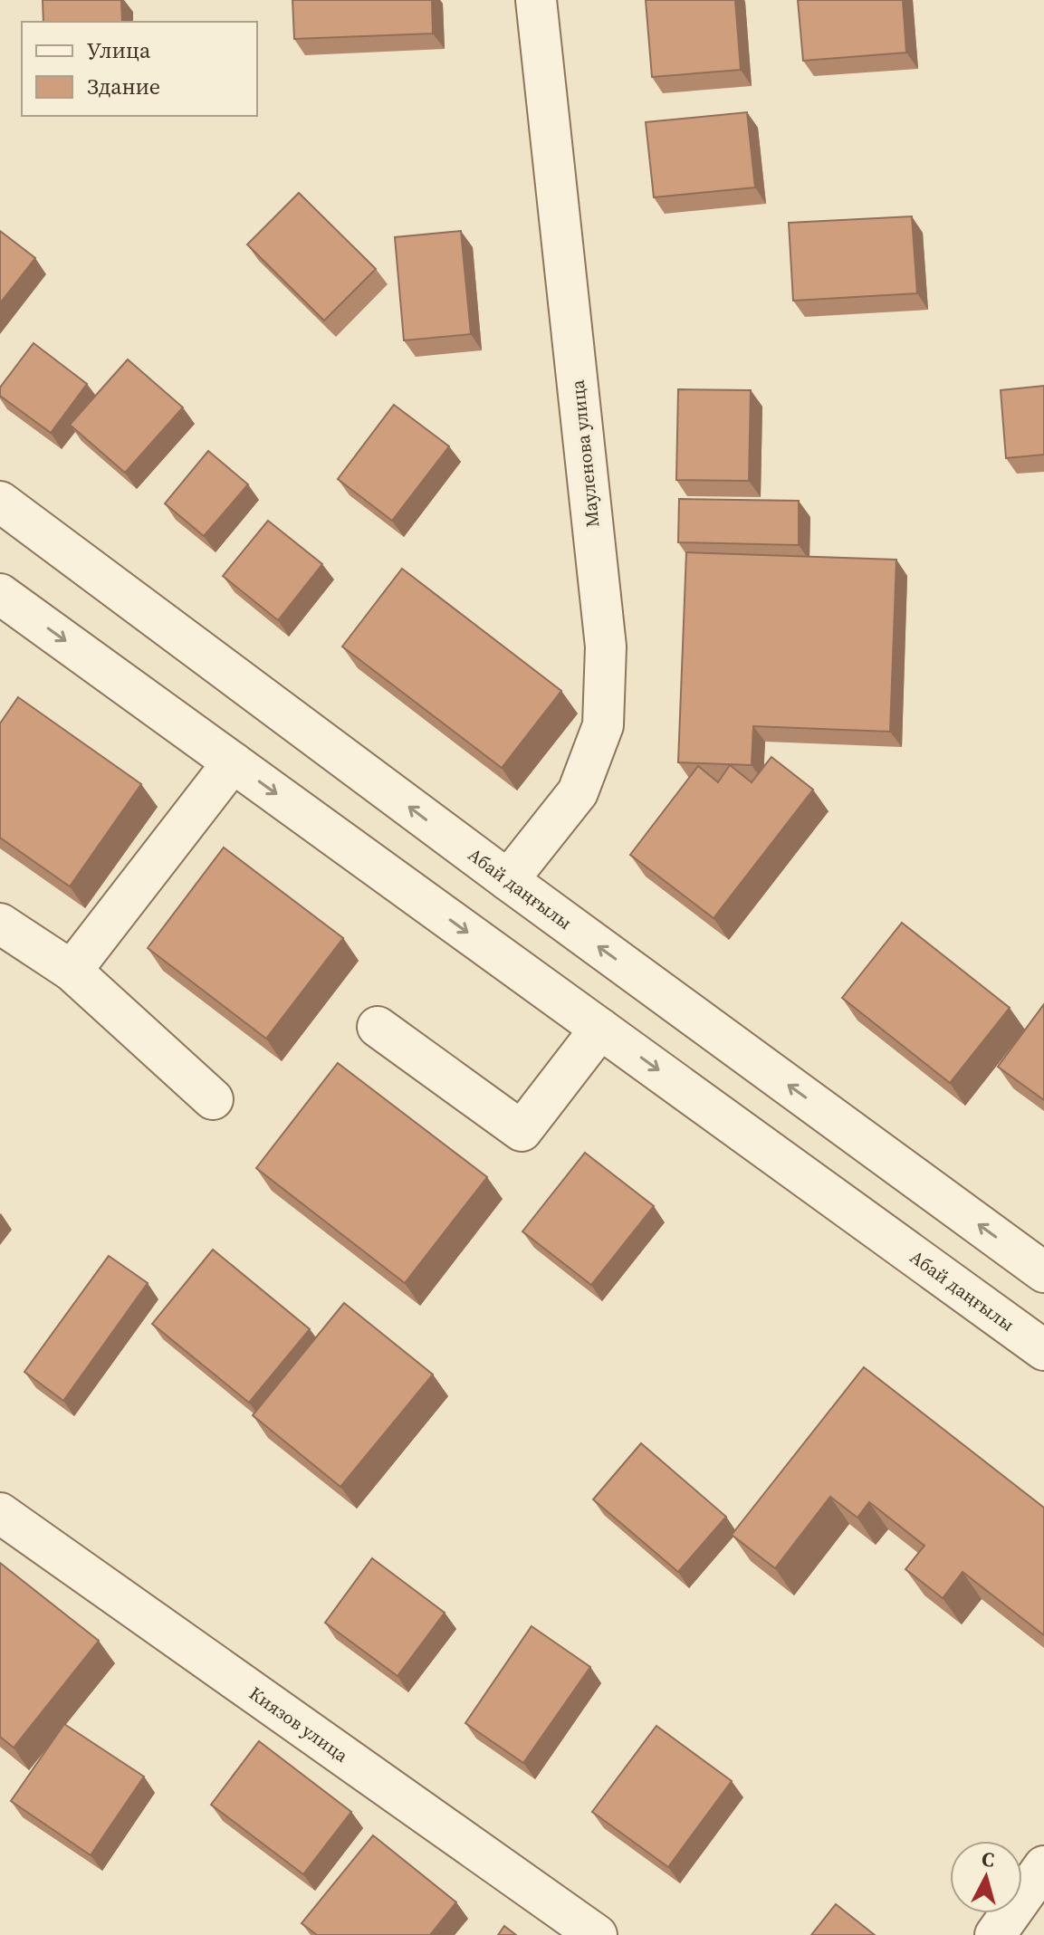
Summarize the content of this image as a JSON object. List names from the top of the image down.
{
  "streets": {
    "street": ["Мауленова улица", "Абай даңғылы", "Киязов улица"]
  },
  "crossings": [
    ["Мауленова улица", "Абай даңғылы"]
  ],
  "legend": ["Улица", "Здание"],
  "north": "top"
}
